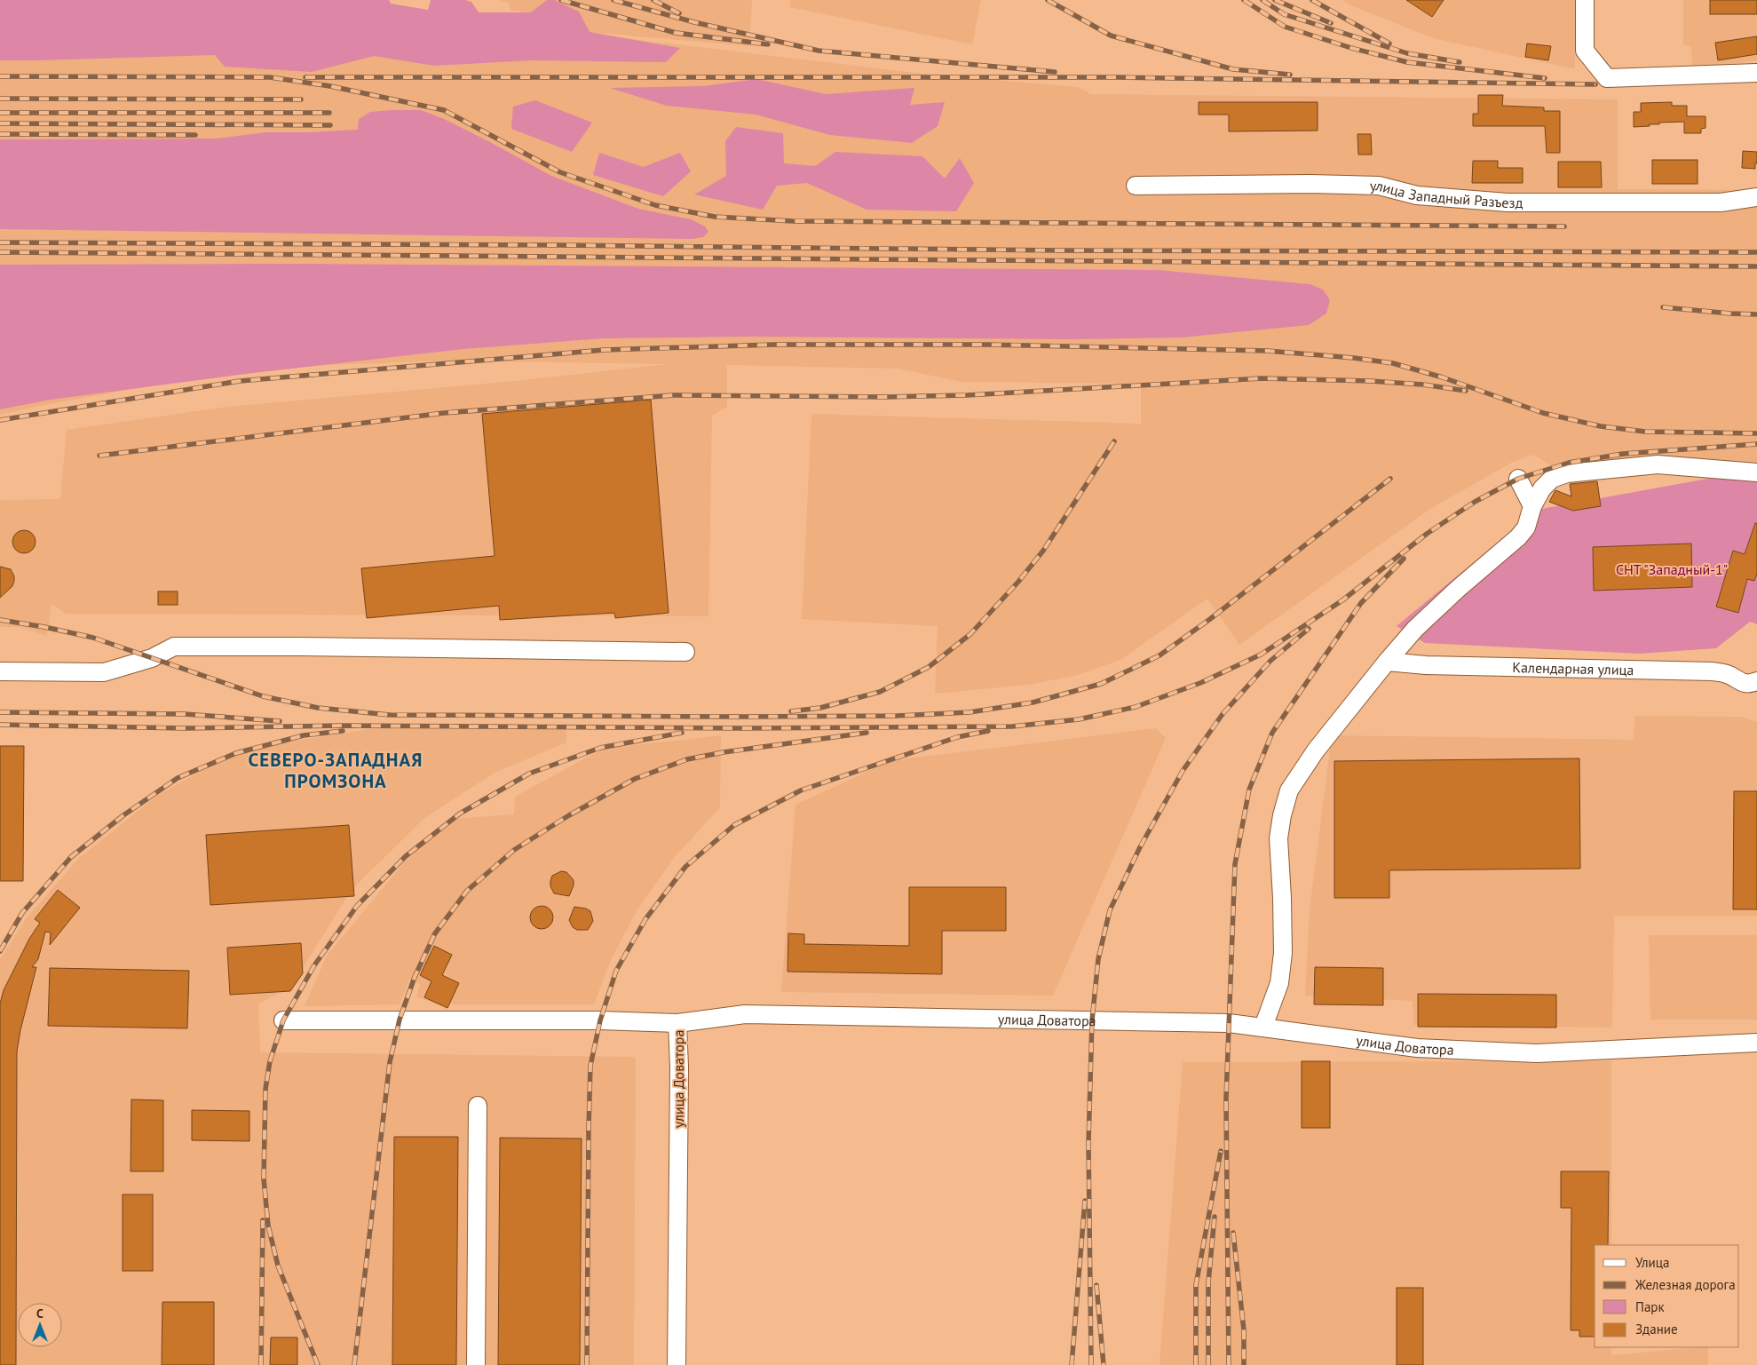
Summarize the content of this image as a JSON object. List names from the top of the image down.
{
  "streets": {
    "street": ["улица Западный Разъезд", "Календарная улица", "улица Доватора"]
  },
  "districts": ["СЕВЕРО-ЗАПАДНАЯ ПРОМЗОНА"],
  "parks": ["СНТ \"Западный-1\""],
  "legend": [
    "Улица",
    "Железная дорога",
    "Парк",
    "Здание"
  ],
  "north": "top"
}
